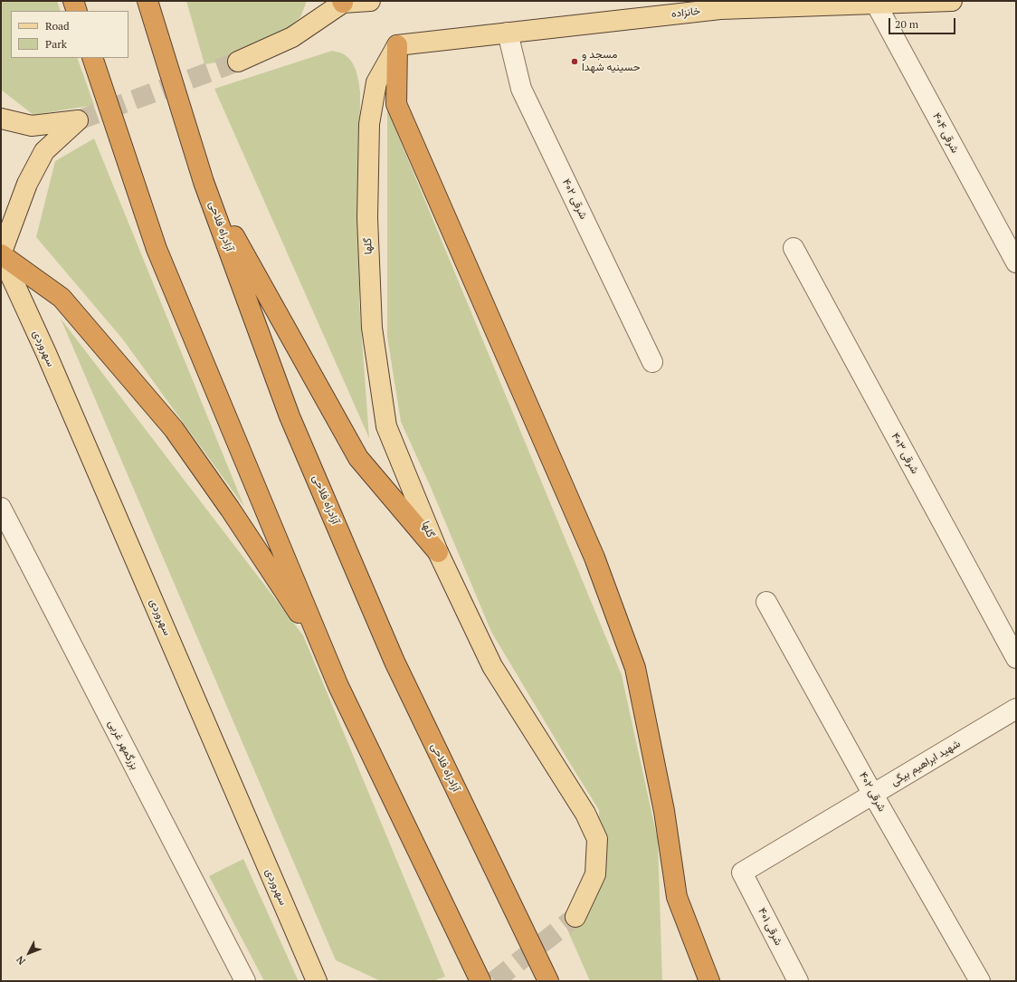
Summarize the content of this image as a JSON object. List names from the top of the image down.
{
  "streets": {
    "highway": ["آزادراه فلاحی"],
    "main road": ["خانزاده", "گلها", "سهروردی"],
    "street": [
      "۴۰۴ شرقی",
      "۴۰۲ شرقی",
      "۴۰۳ شرقی",
      "بزرگمهر غربی",
      "شهید ابراهیم بیگی",
      "۴۰۱ شرقی"
    ]
  },
  "crossings": [
    ["خانزاده", "۴۰۴ شرقی"],
    ["خانزاده", "۴۰۲ شرقی"],
    ["۴۰۲ شرقی", "شهید ابراهیم بیگی"],
    ["شهید ابراهیم بیگی", "۴۰۱ شرقی"]
  ],
  "places": ["مسجد و حسینیه شهدا"],
  "legend": ["Road", "Park"],
  "scale_bar": "20 m",
  "north": "bottom left"
}
